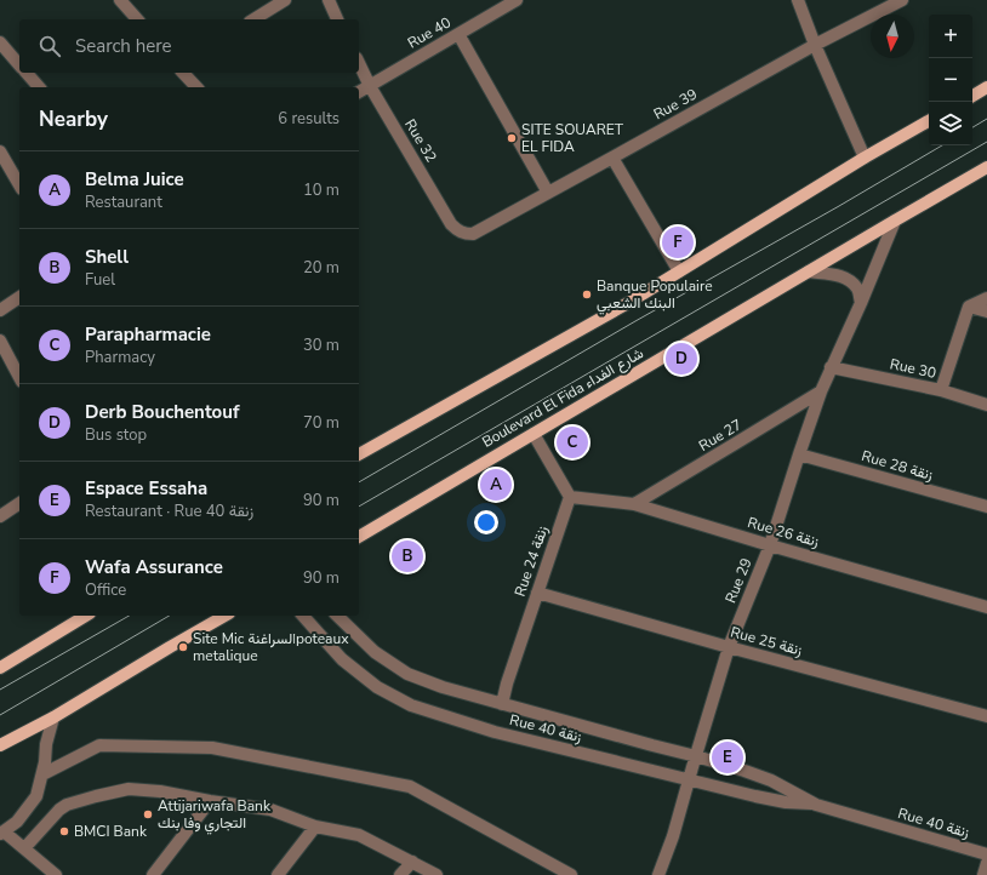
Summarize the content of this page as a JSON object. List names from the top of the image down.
{
  "streets": {
    "main road": ["Boulevard El Fida شارع الفداء"],
    "street": [
      "Rue 40",
      "Rue 39",
      "Rue 32",
      "Rue 30",
      "Rue 27",
      "Rue 28 زنقة",
      "Rue 26 زنقة",
      "Rue 24 زنقة",
      "Rue 29",
      "Rue 25 زنقة",
      "Rue 40 زنقة"
    ]
  },
  "crossings": [
    ["Rue 40", "Rue 32"],
    ["Rue 39", "Rue 32"],
    ["Rue 30", "Rue 29"],
    ["Boulevard El Fida شارع الفداء", "Rue 29"],
    ["Rue 27", "Rue 26 زنقة"],
    ["Rue 27", "Rue 29"],
    ["Rue 28 زنقة", "Rue 29"],
    ["Rue 26 زنقة", "Rue 24 زنقة"],
    ["Rue 26 زنقة", "Rue 29"],
    ["Rue 24 زنقة", "Rue 25 زنقة"],
    ["Rue 24 زنقة", "Rue 40 زنقة"],
    ["Rue 29", "Rue 25 زنقة"],
    ["Rue 29", "Rue 40 زنقة"]
  ],
  "places": [
    "SITE SOUARET EL FIDA",
    "Banque Populaire البنك الشعبي",
    "Site Mic السراغنةpoteaux metalique",
    "Attijariwafa Bank التجاري وفا بنك",
    "BMCI Bank"
  ],
  "north": "bottom",
  "page": {
    "map_buttons": ["+", "−"],
    "search": "Search here",
    "heading": ["Nearby", "6 results"],
    "list": [
      {
        "mark": "A",
        "name": "Belma Juice",
        "note": "Restaurant",
        "value": "10 m"
      },
      {
        "mark": "B",
        "name": "Shell",
        "note": "Fuel",
        "value": "20 m"
      },
      {
        "mark": "C",
        "name": "Parapharmacie",
        "note": "Pharmacy",
        "value": "30 m"
      },
      {
        "mark": "D",
        "name": "Derb Bouchentouf",
        "note": "Bus stop",
        "value": "70 m"
      },
      {
        "mark": "E",
        "name": "Espace Essaha",
        "note": "Restaurant · Rue 40 زنقة",
        "value": "90 m"
      },
      {
        "mark": "F",
        "name": "Wafa Assurance",
        "note": "Office",
        "value": "90 m"
      }
    ],
    "pins": [
      "F",
      "D",
      "C",
      "A",
      "B",
      "E"
    ]
  }
}
